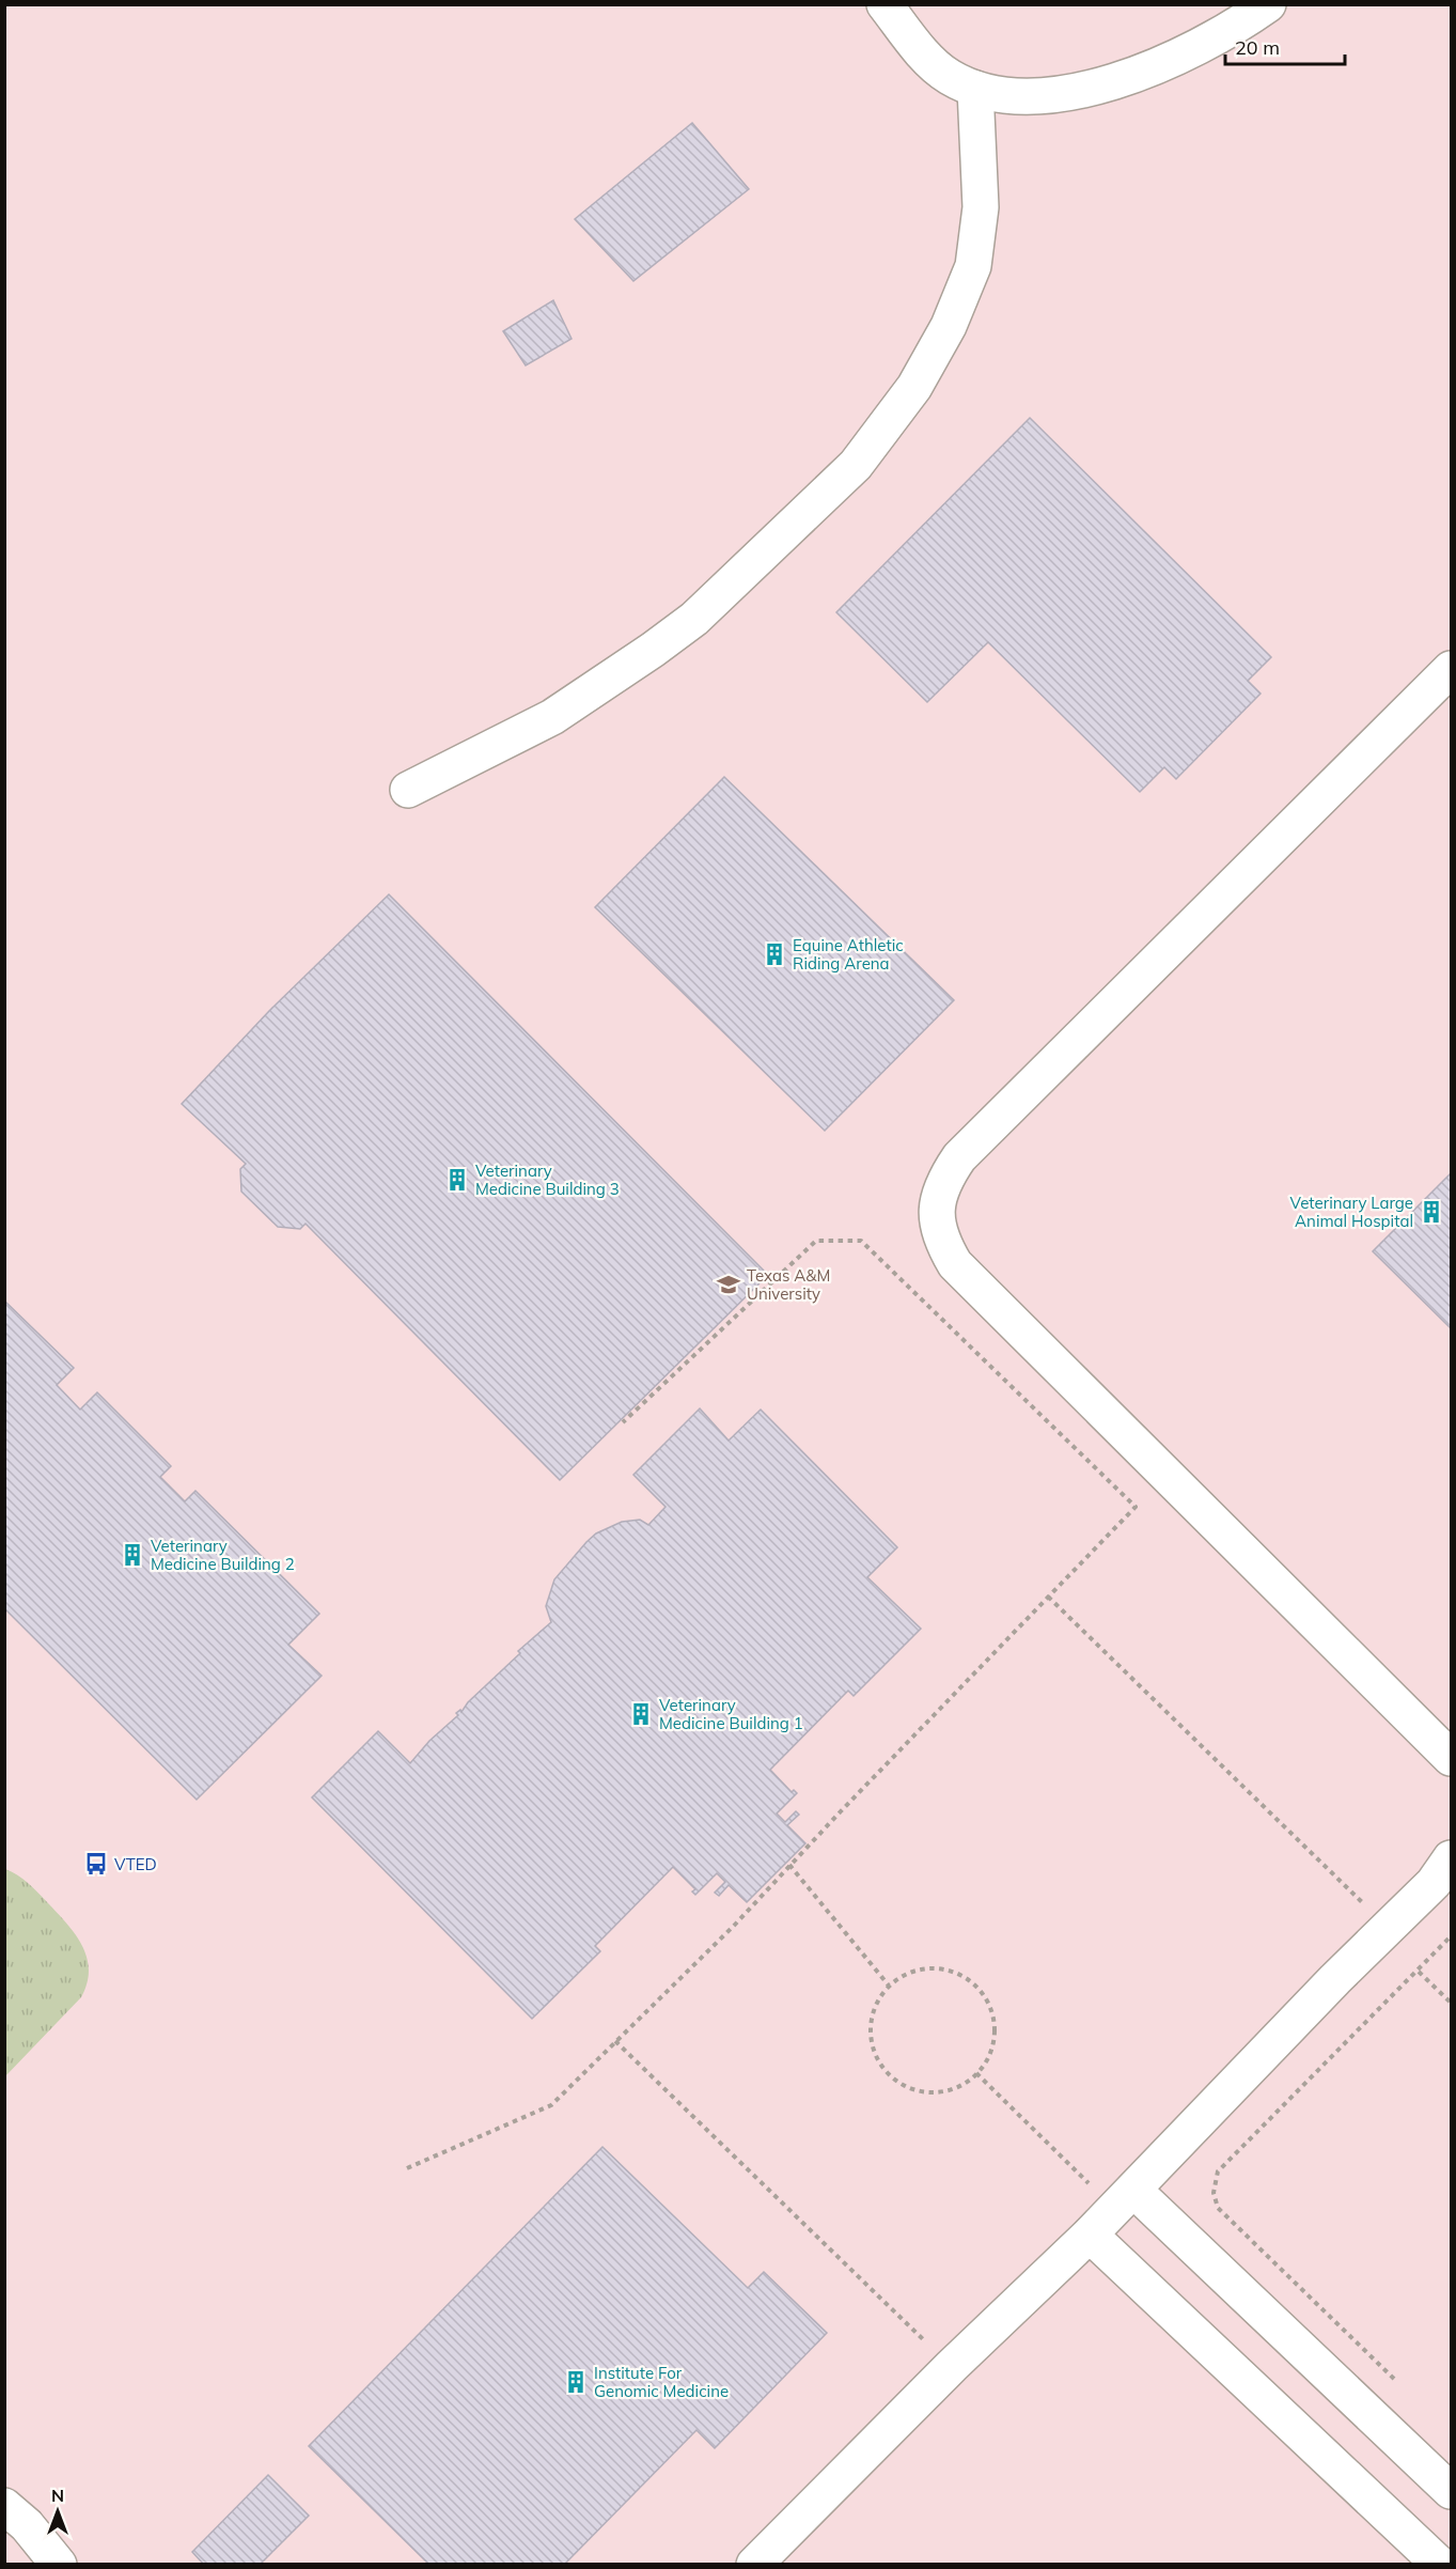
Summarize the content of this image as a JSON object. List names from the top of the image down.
{
  "places": {
    "building": [
      "Equine Athletic Riding Arena",
      "Veterinary Medicine Building 3",
      "Veterinary Large Animal Hospital",
      "Veterinary Medicine Building 2",
      "Veterinary Medicine Building 1",
      "Institute For Genomic Medicine"
    ],
    "school or university": ["Texas A&M University"],
    "bus stop": ["VTED"]
  },
  "scale_bar": "20 m",
  "north": "top"
}
